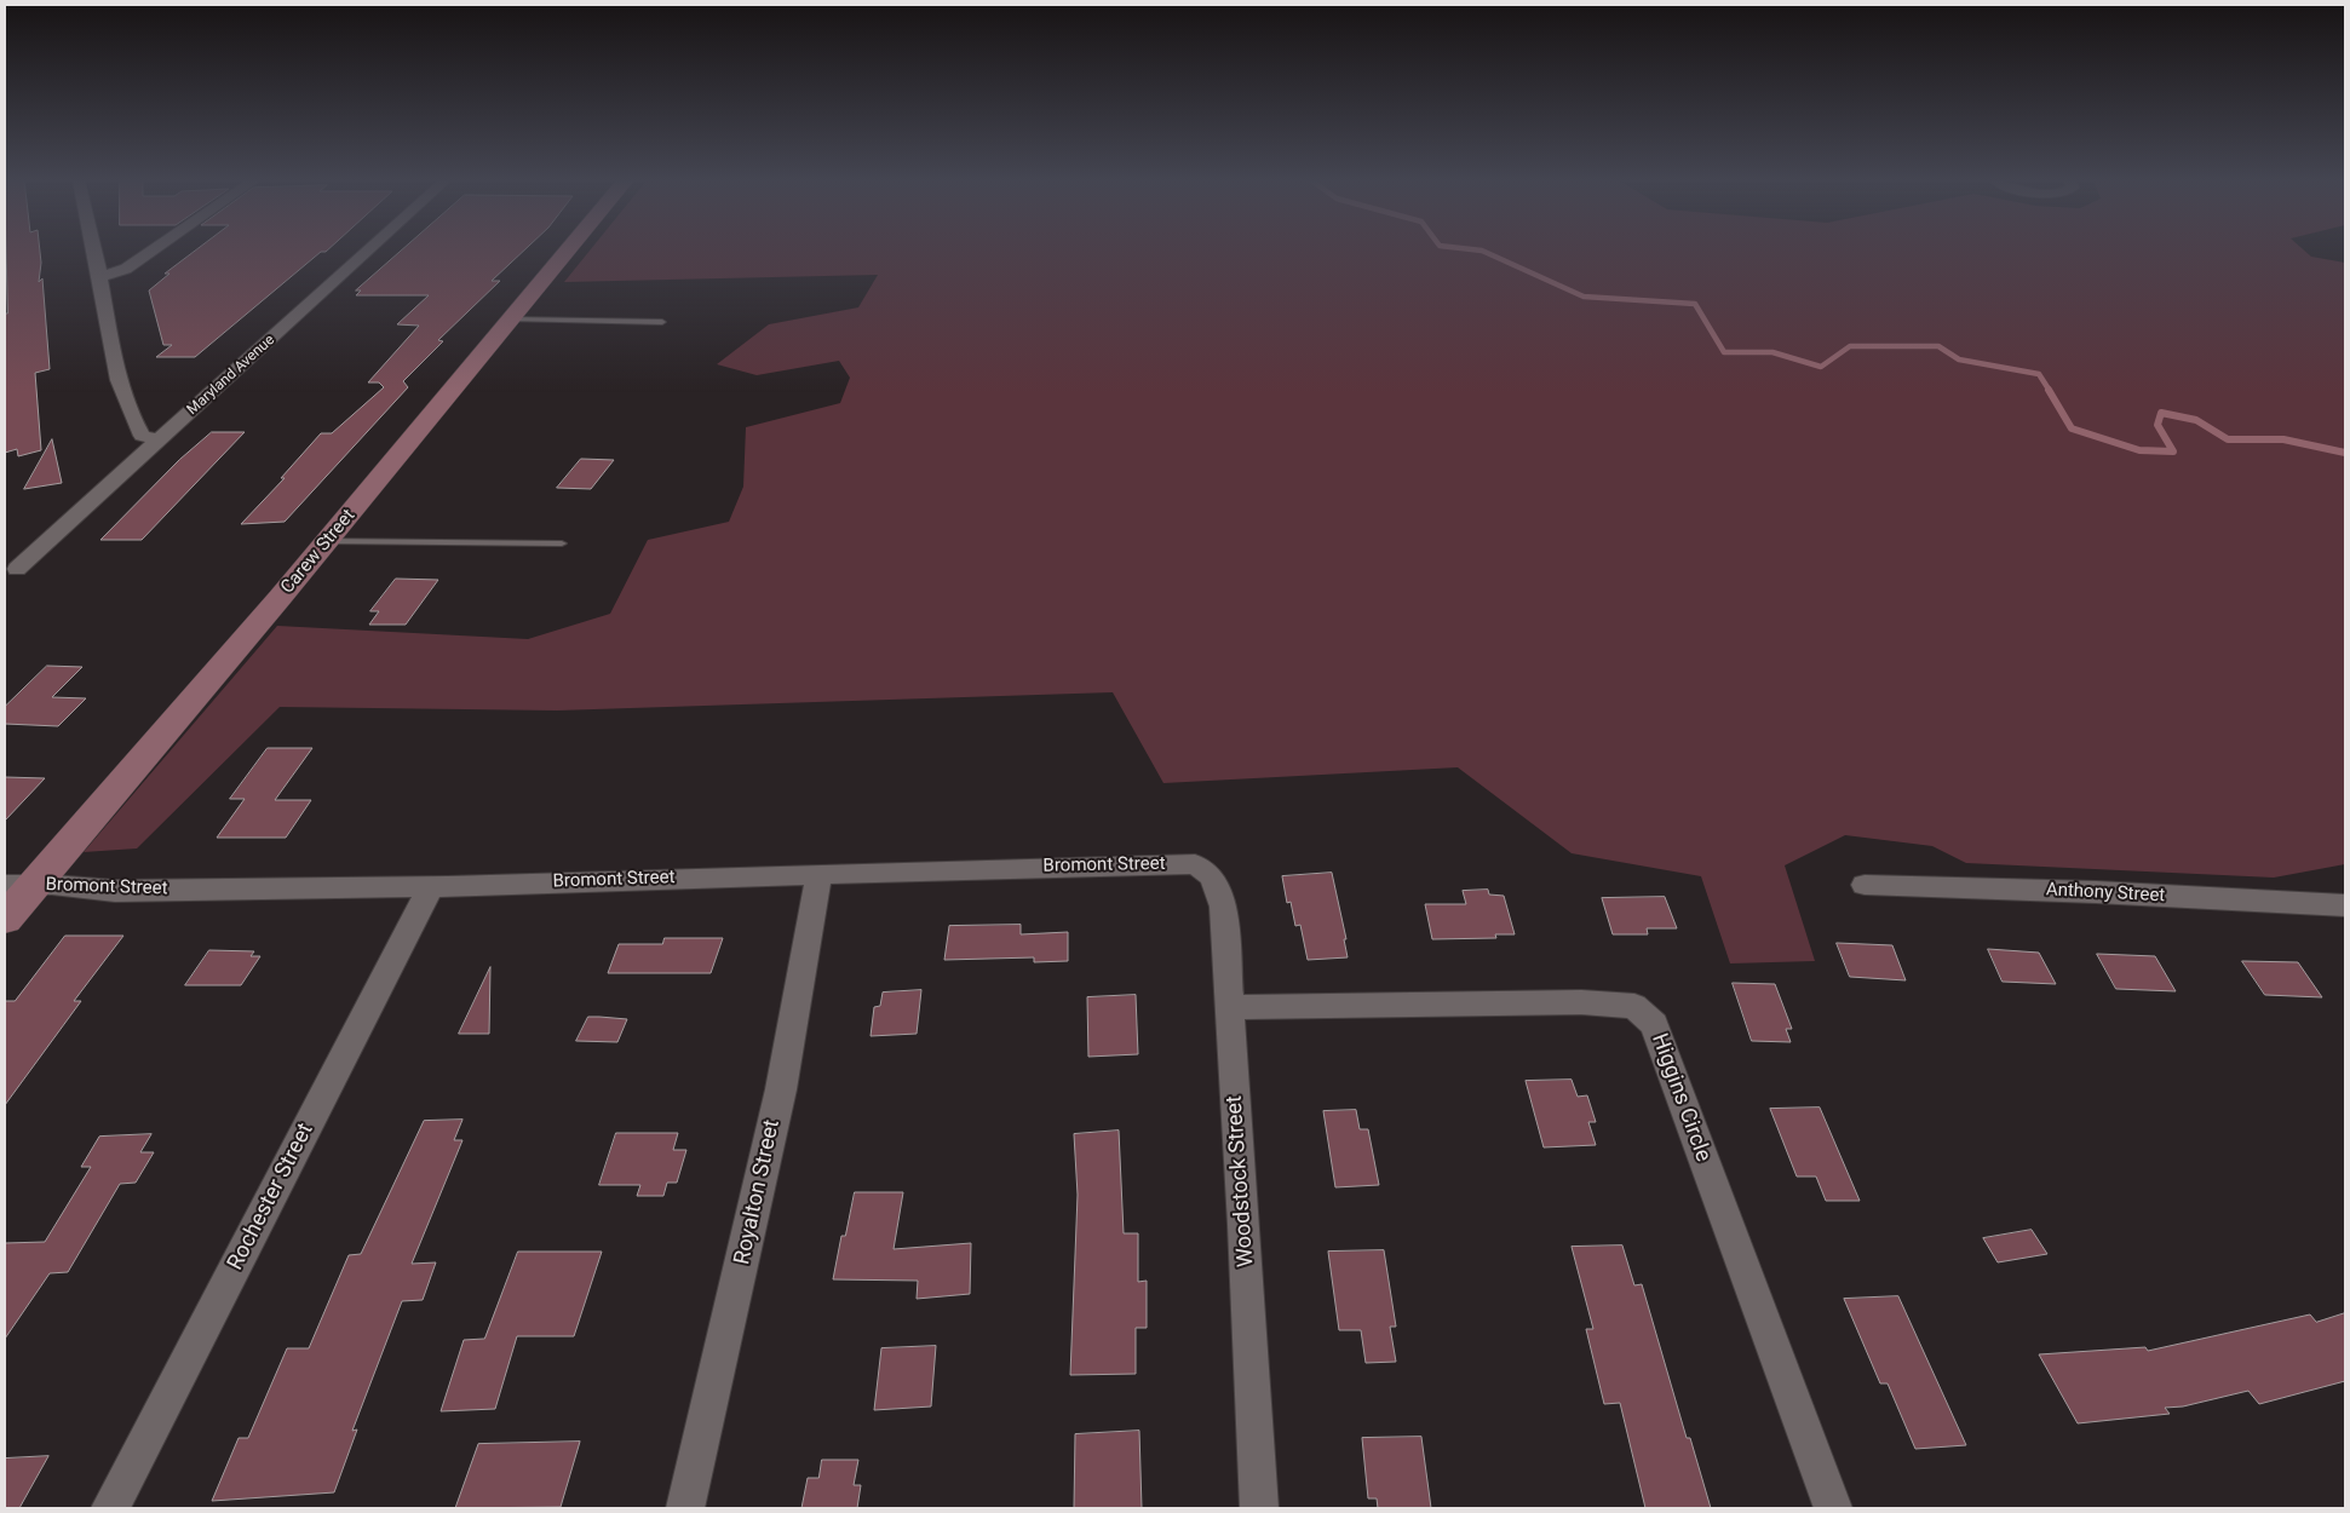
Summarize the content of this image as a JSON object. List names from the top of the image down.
{
  "streets": {
    "street": [
      "Maryland Avenue",
      "Carew Street",
      "Bromont Street",
      "Anthony Street",
      "Higgins Circle",
      "Woodstock Street",
      "Royalton Street",
      "Rochester Street"
    ]
  },
  "crossings": [
    ["Carew Street", "Bromont Street"],
    ["Bromont Street", "Woodstock Street"],
    ["Bromont Street", "Royalton Street"],
    ["Bromont Street", "Rochester Street"],
    ["Higgins Circle", "Woodstock Street"]
  ]
}
